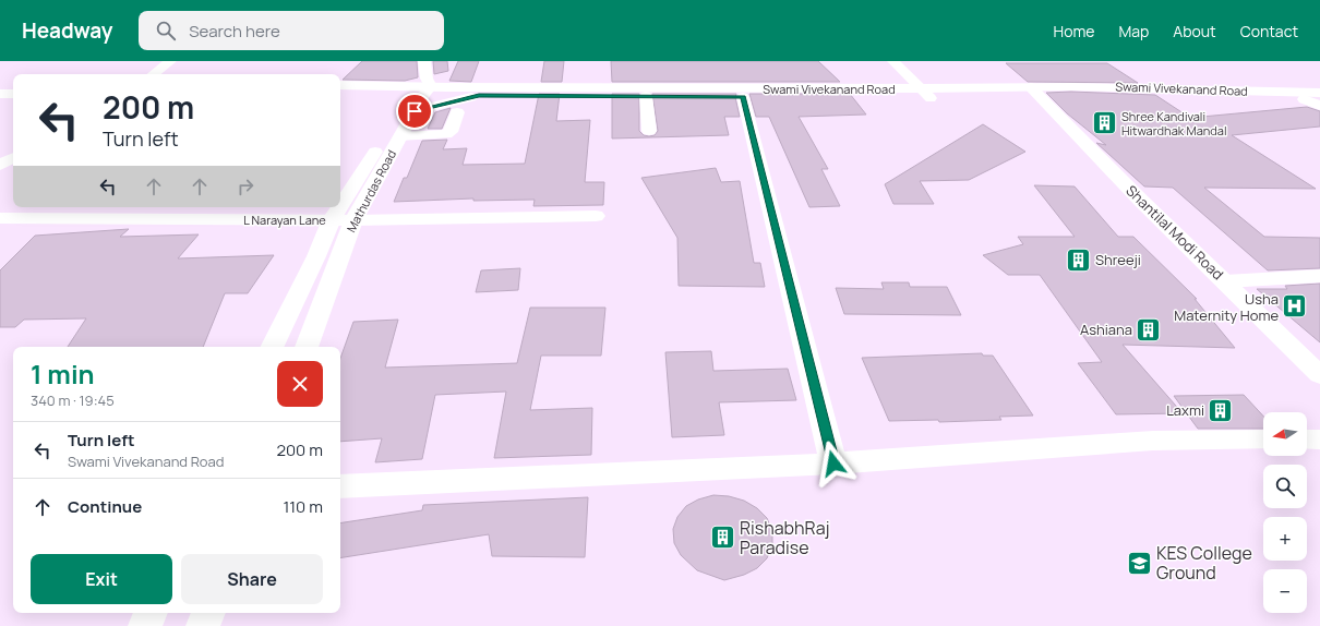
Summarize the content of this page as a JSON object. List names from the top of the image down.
{
  "streets": {
    "street": [
      "Swami Vivekanand Road",
      "Mathurdas Road",
      "L Narayan Lane",
      "Shantilal Modi Road"
    ]
  },
  "crossings": [
    ["Swami Vivekanand Road", "Mathurdas Road"],
    ["Swami Vivekanand Road", "Shantilal Modi Road"],
    ["Mathurdas Road", "L Narayan Lane"]
  ],
  "places": {
    "building": [
      "Shree Kandivali Hitwardhak Mandal",
      "Shreeji",
      "Ashiana",
      "Laxmi",
      "RishabhRaj Paradise"
    ],
    "hospital": ["Usha Maternity Home"],
    "school or university": ["KES College Ground"]
  },
  "north": "left",
  "page": {
    "header": "Headway",
    "search": "Search here",
    "nav": [
      "Home",
      "Map",
      "About",
      "Contact"
    ],
    "turn": ["200 m", "Turn left"],
    "heading": ["1 min", "340 m · 19:45"],
    "map_buttons": ["+", "−"],
    "list": [
      {
        "name": "Turn left",
        "note": "Swami Vivekanand Road",
        "value": "200 m"
      },
      {
        "name": "Continue",
        "value": "110 m"
      }
    ],
    "buttons": ["Exit", "Share"]
  }
}
